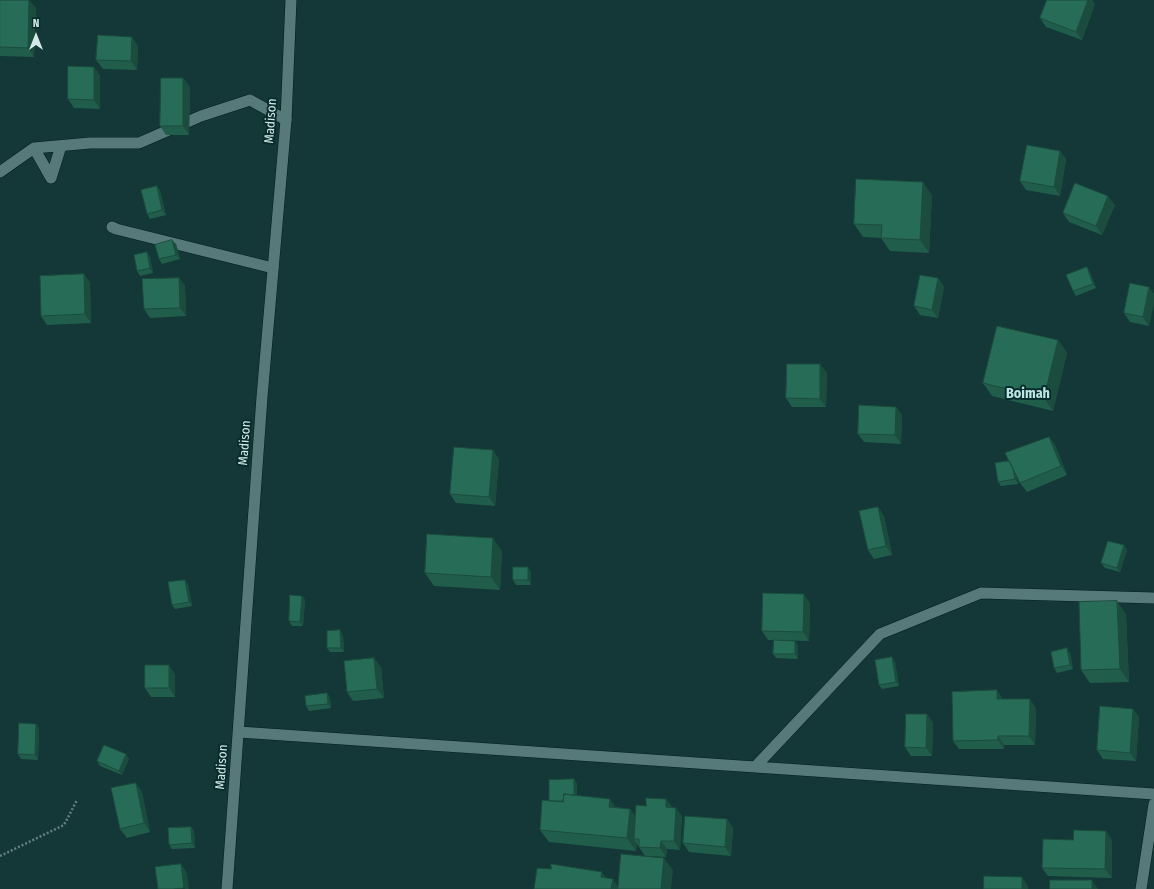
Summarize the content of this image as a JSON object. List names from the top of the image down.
{
  "streets": {
    "street": ["Madison"]
  },
  "districts": ["Boimah"],
  "north": "top"
}
